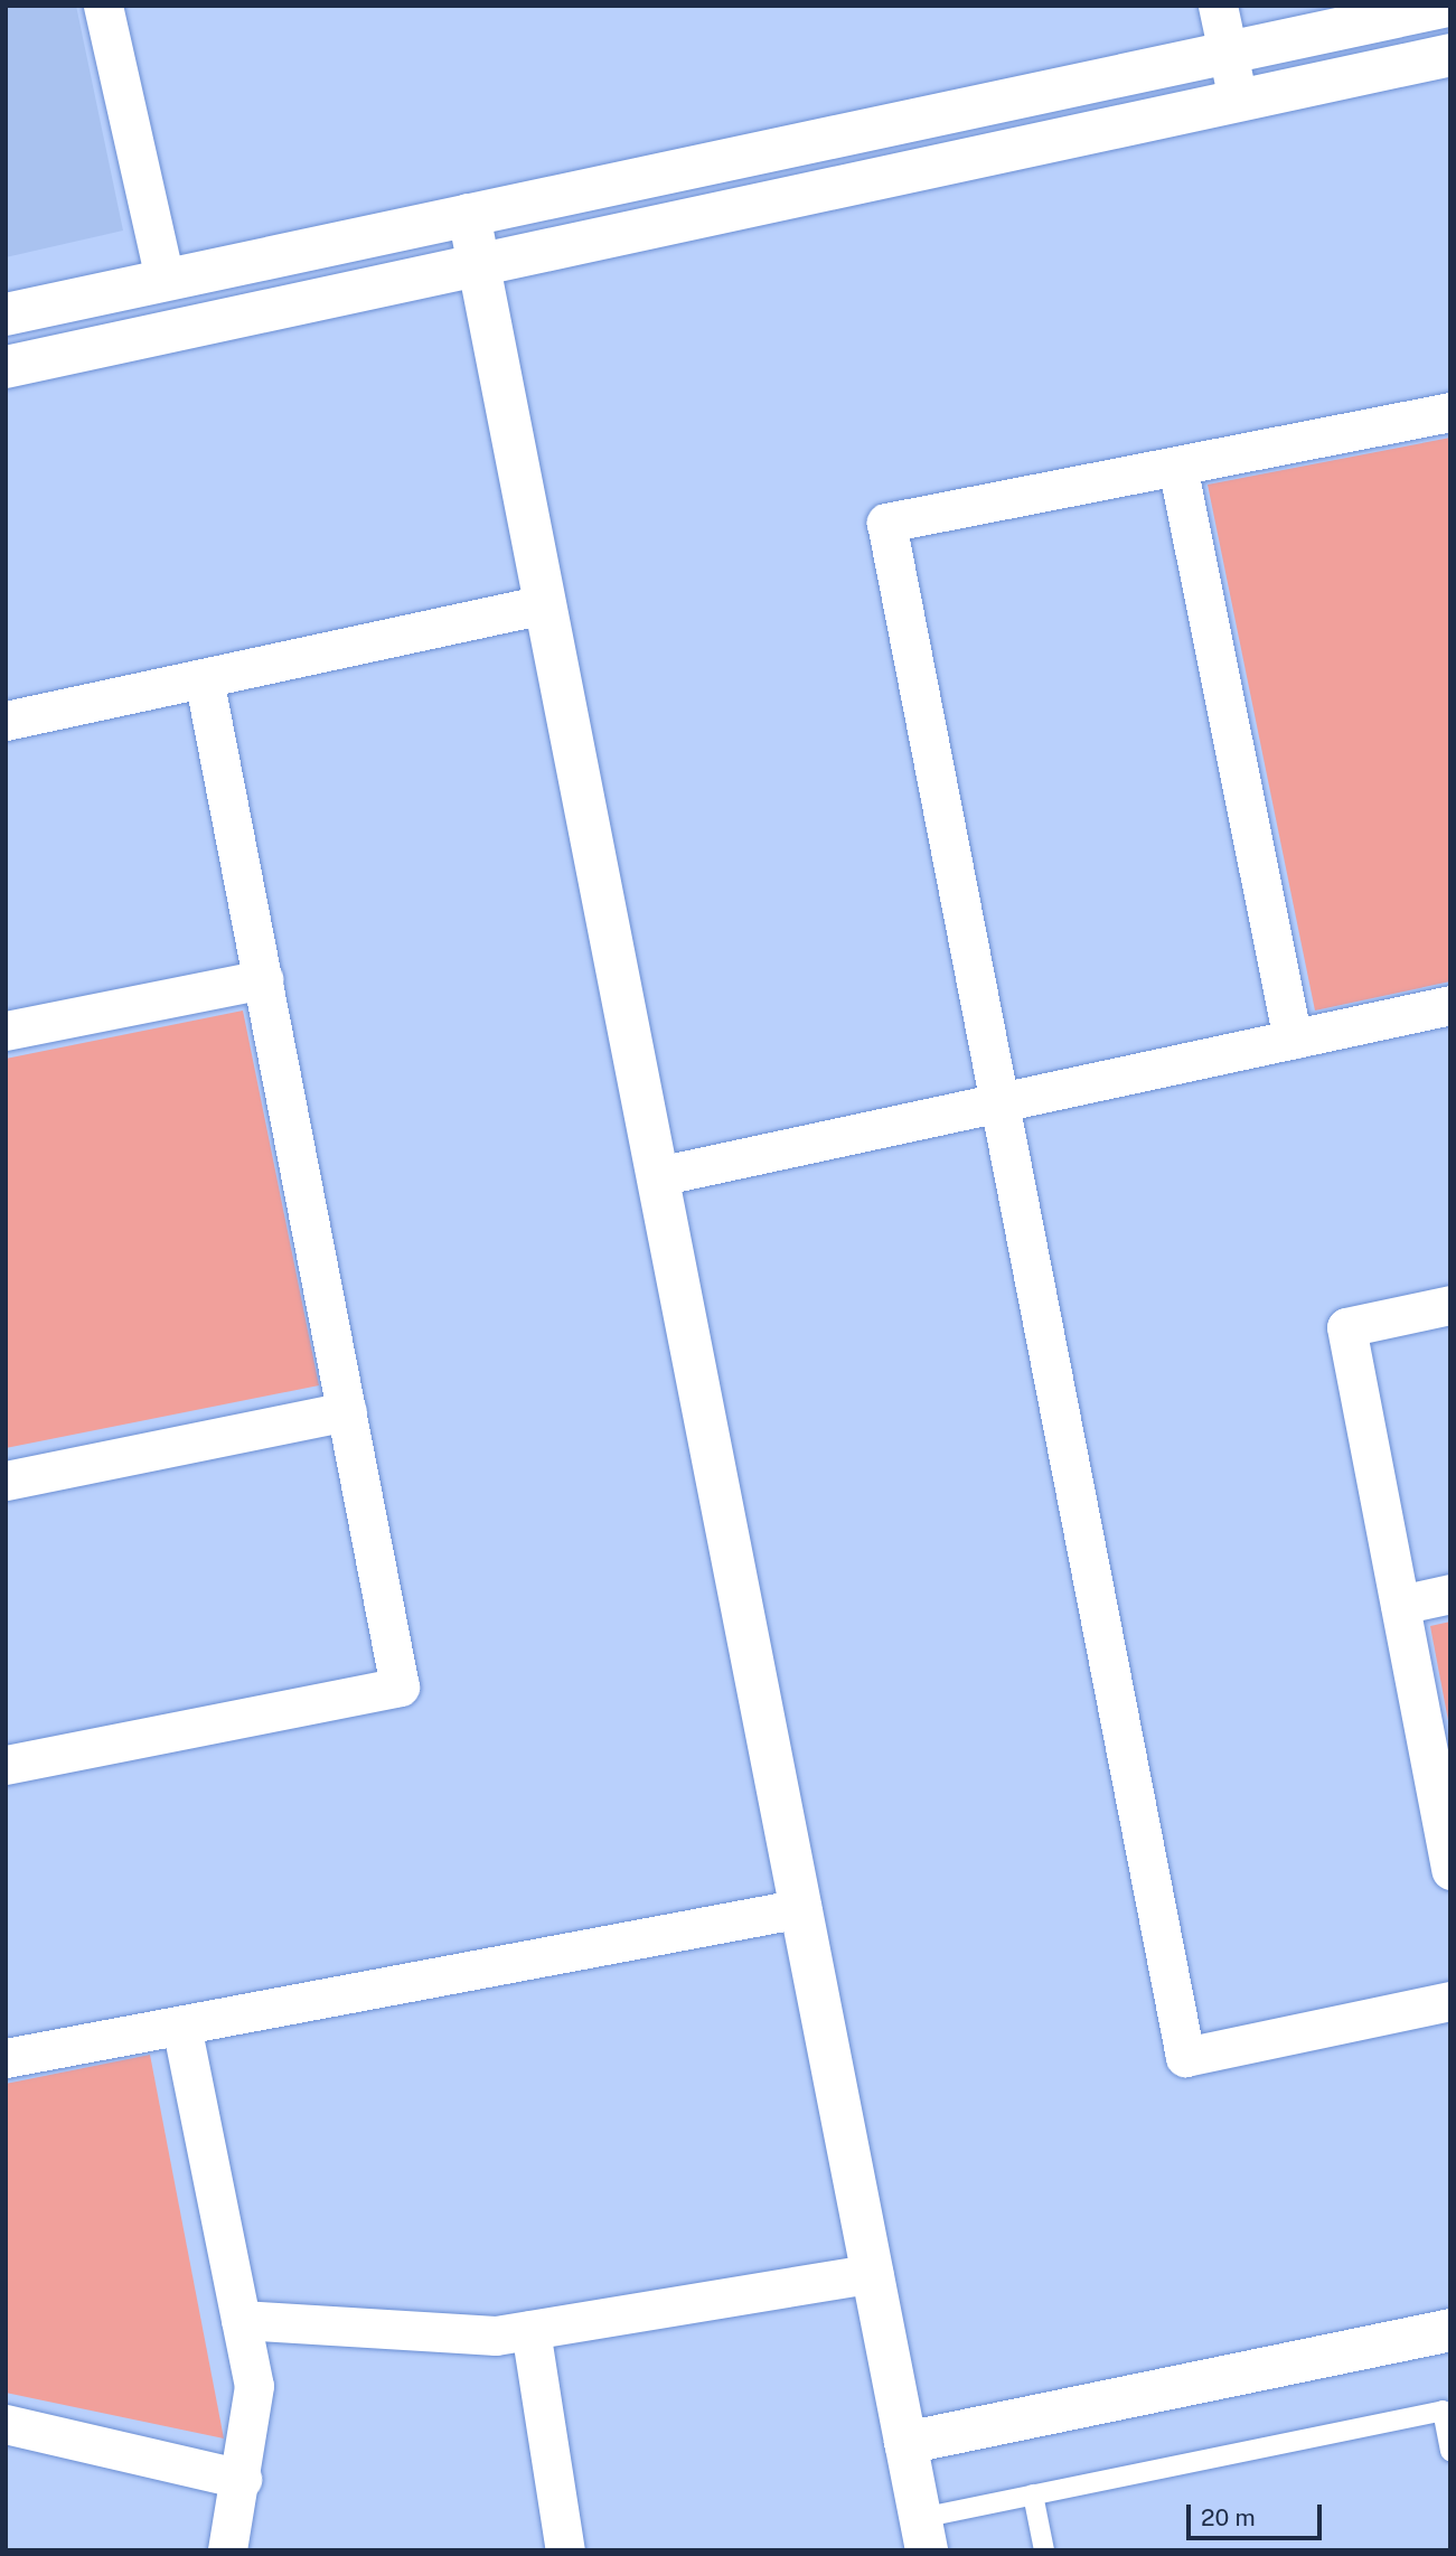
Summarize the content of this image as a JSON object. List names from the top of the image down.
{
  "scale_bar": "20 m"
}
